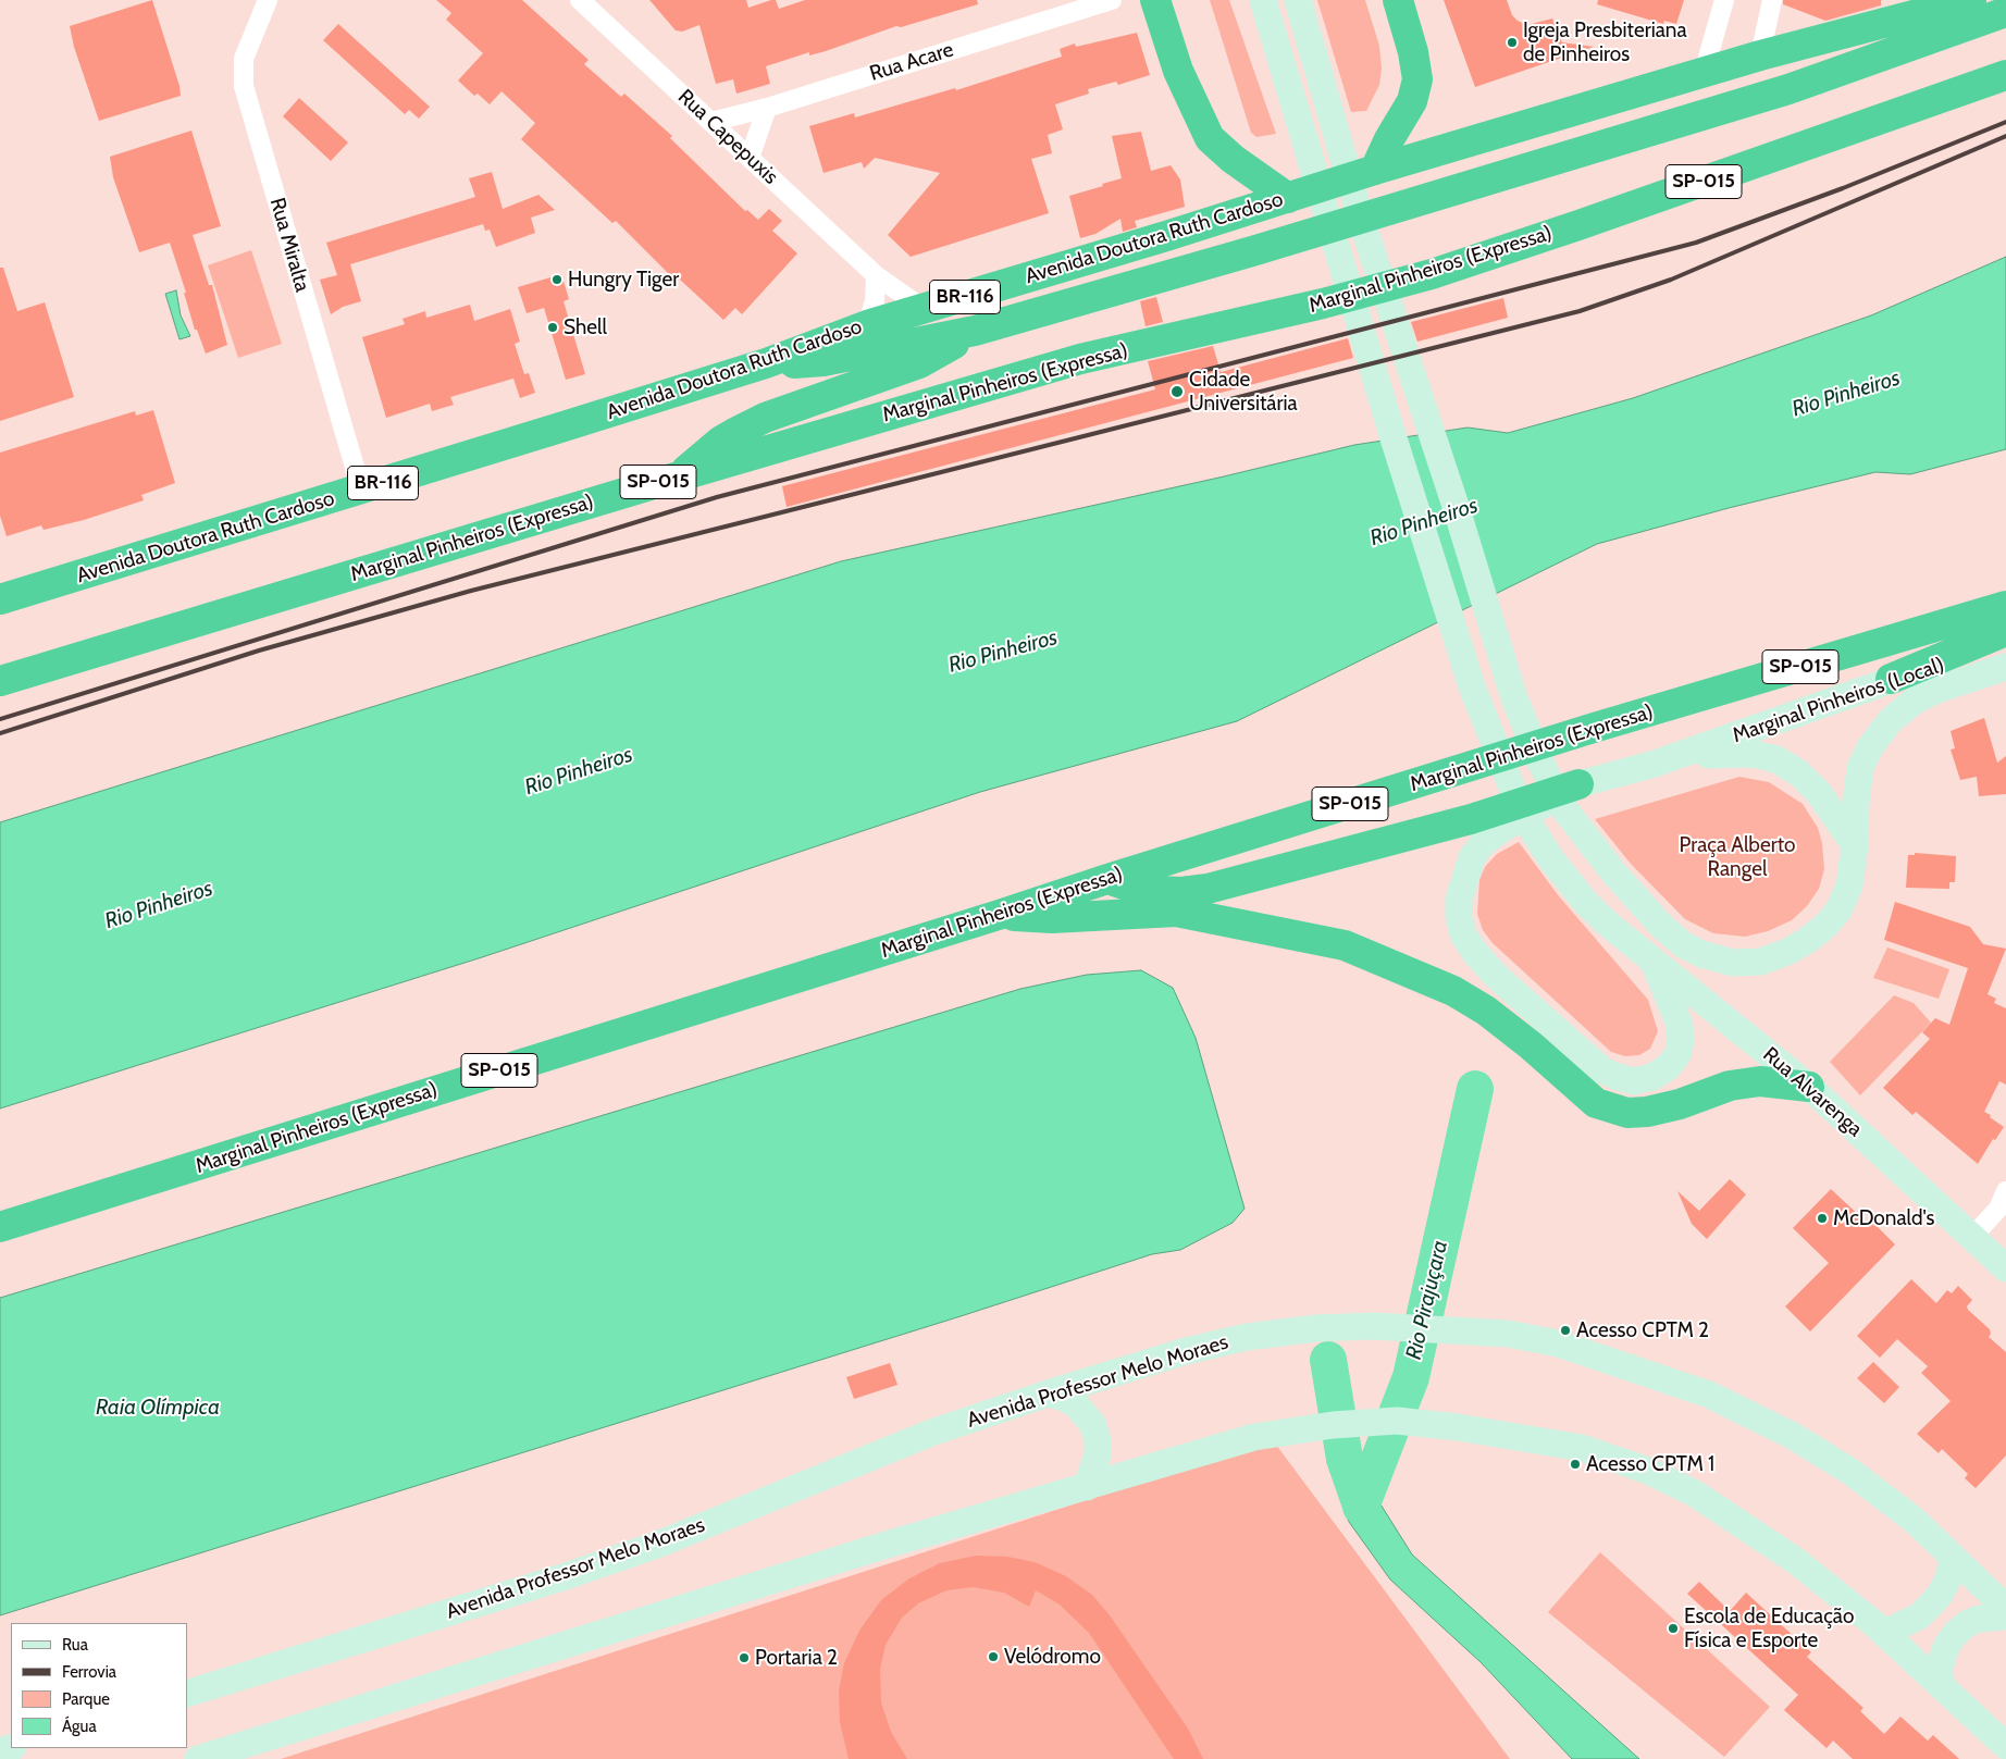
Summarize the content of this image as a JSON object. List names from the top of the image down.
{
  "streets": {
    "highway": [
      "SP-015",
      "Avenida Doutora Ruth Cardoso",
      "Marginal Pinheiros (Expressa)",
      "BR-116"
    ],
    "main road": ["Marginal Pinheiros (Local)", "Rua Alvarenga", "Avenida Professor Melo Moraes"],
    "street": ["Rua Acare", "Rua Capepuxis", "Rua Miralta"]
  },
  "crossings": [
    ["Rua Acare", "Rua Capepuxis"],
    ["Rua Capepuxis", "Avenida Doutora Ruth Cardoso"],
    ["Avenida Doutora Ruth Cardoso", "Rua Miralta"],
    ["Marginal Pinheiros (Local)", "Rua Alvarenga"]
  ],
  "water": ["Rio Pinheiros", "Rio Pirajuçara", "Raia Olímpica"],
  "parks": ["Praça Alberto Rangel"],
  "places": [
    "Igreja Presbiteriana de Pinheiros",
    "Hungry Tiger",
    "Shell",
    "Cidade Universitária",
    "McDonald's",
    "Acesso CPTM 2",
    "Acesso CPTM 1",
    "Escola de Educação Física e Esporte",
    "Velódromo",
    "Portaria 2"
  ],
  "legend": [
    "Rua",
    "Ferrovia",
    "Parque",
    "Água"
  ]
}
